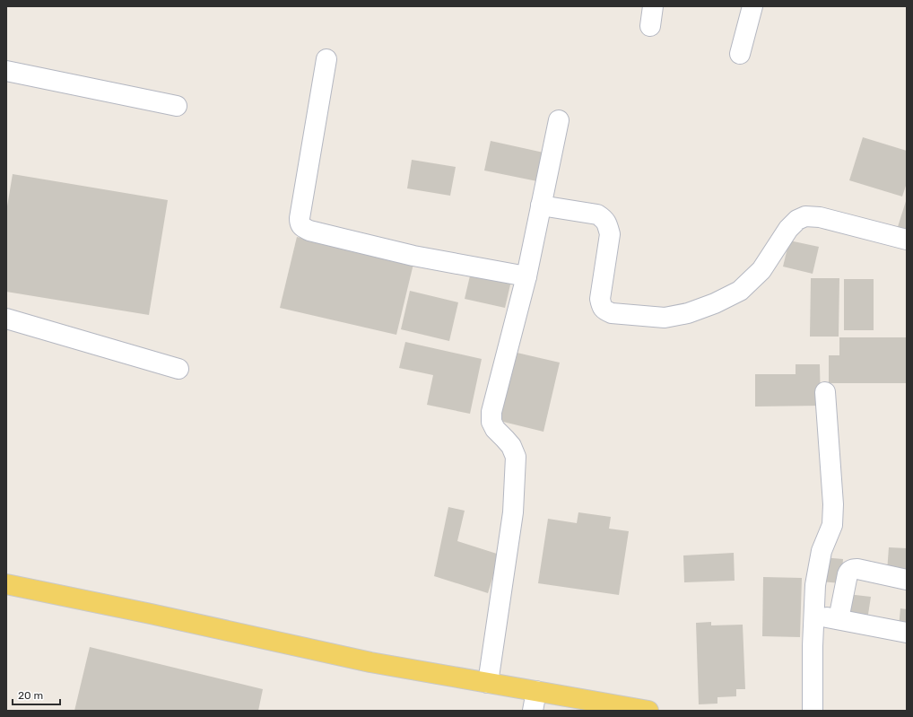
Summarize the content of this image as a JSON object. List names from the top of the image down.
{
  "scale_bar": "20 m"
}
